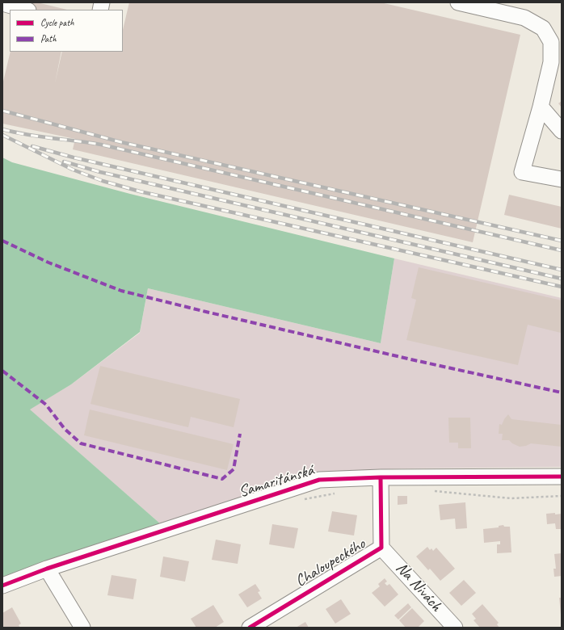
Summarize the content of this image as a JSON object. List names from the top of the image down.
{
  "streets": {
    "street": ["Samaritánská", "Chaloupeckého", "Na Nivách"]
  },
  "crossings": [
    ["Samaritánská", "Chaloupeckého"],
    ["Chaloupeckého", "Na Nivách"]
  ],
  "legend": ["Cycle path", "Path"]
}
